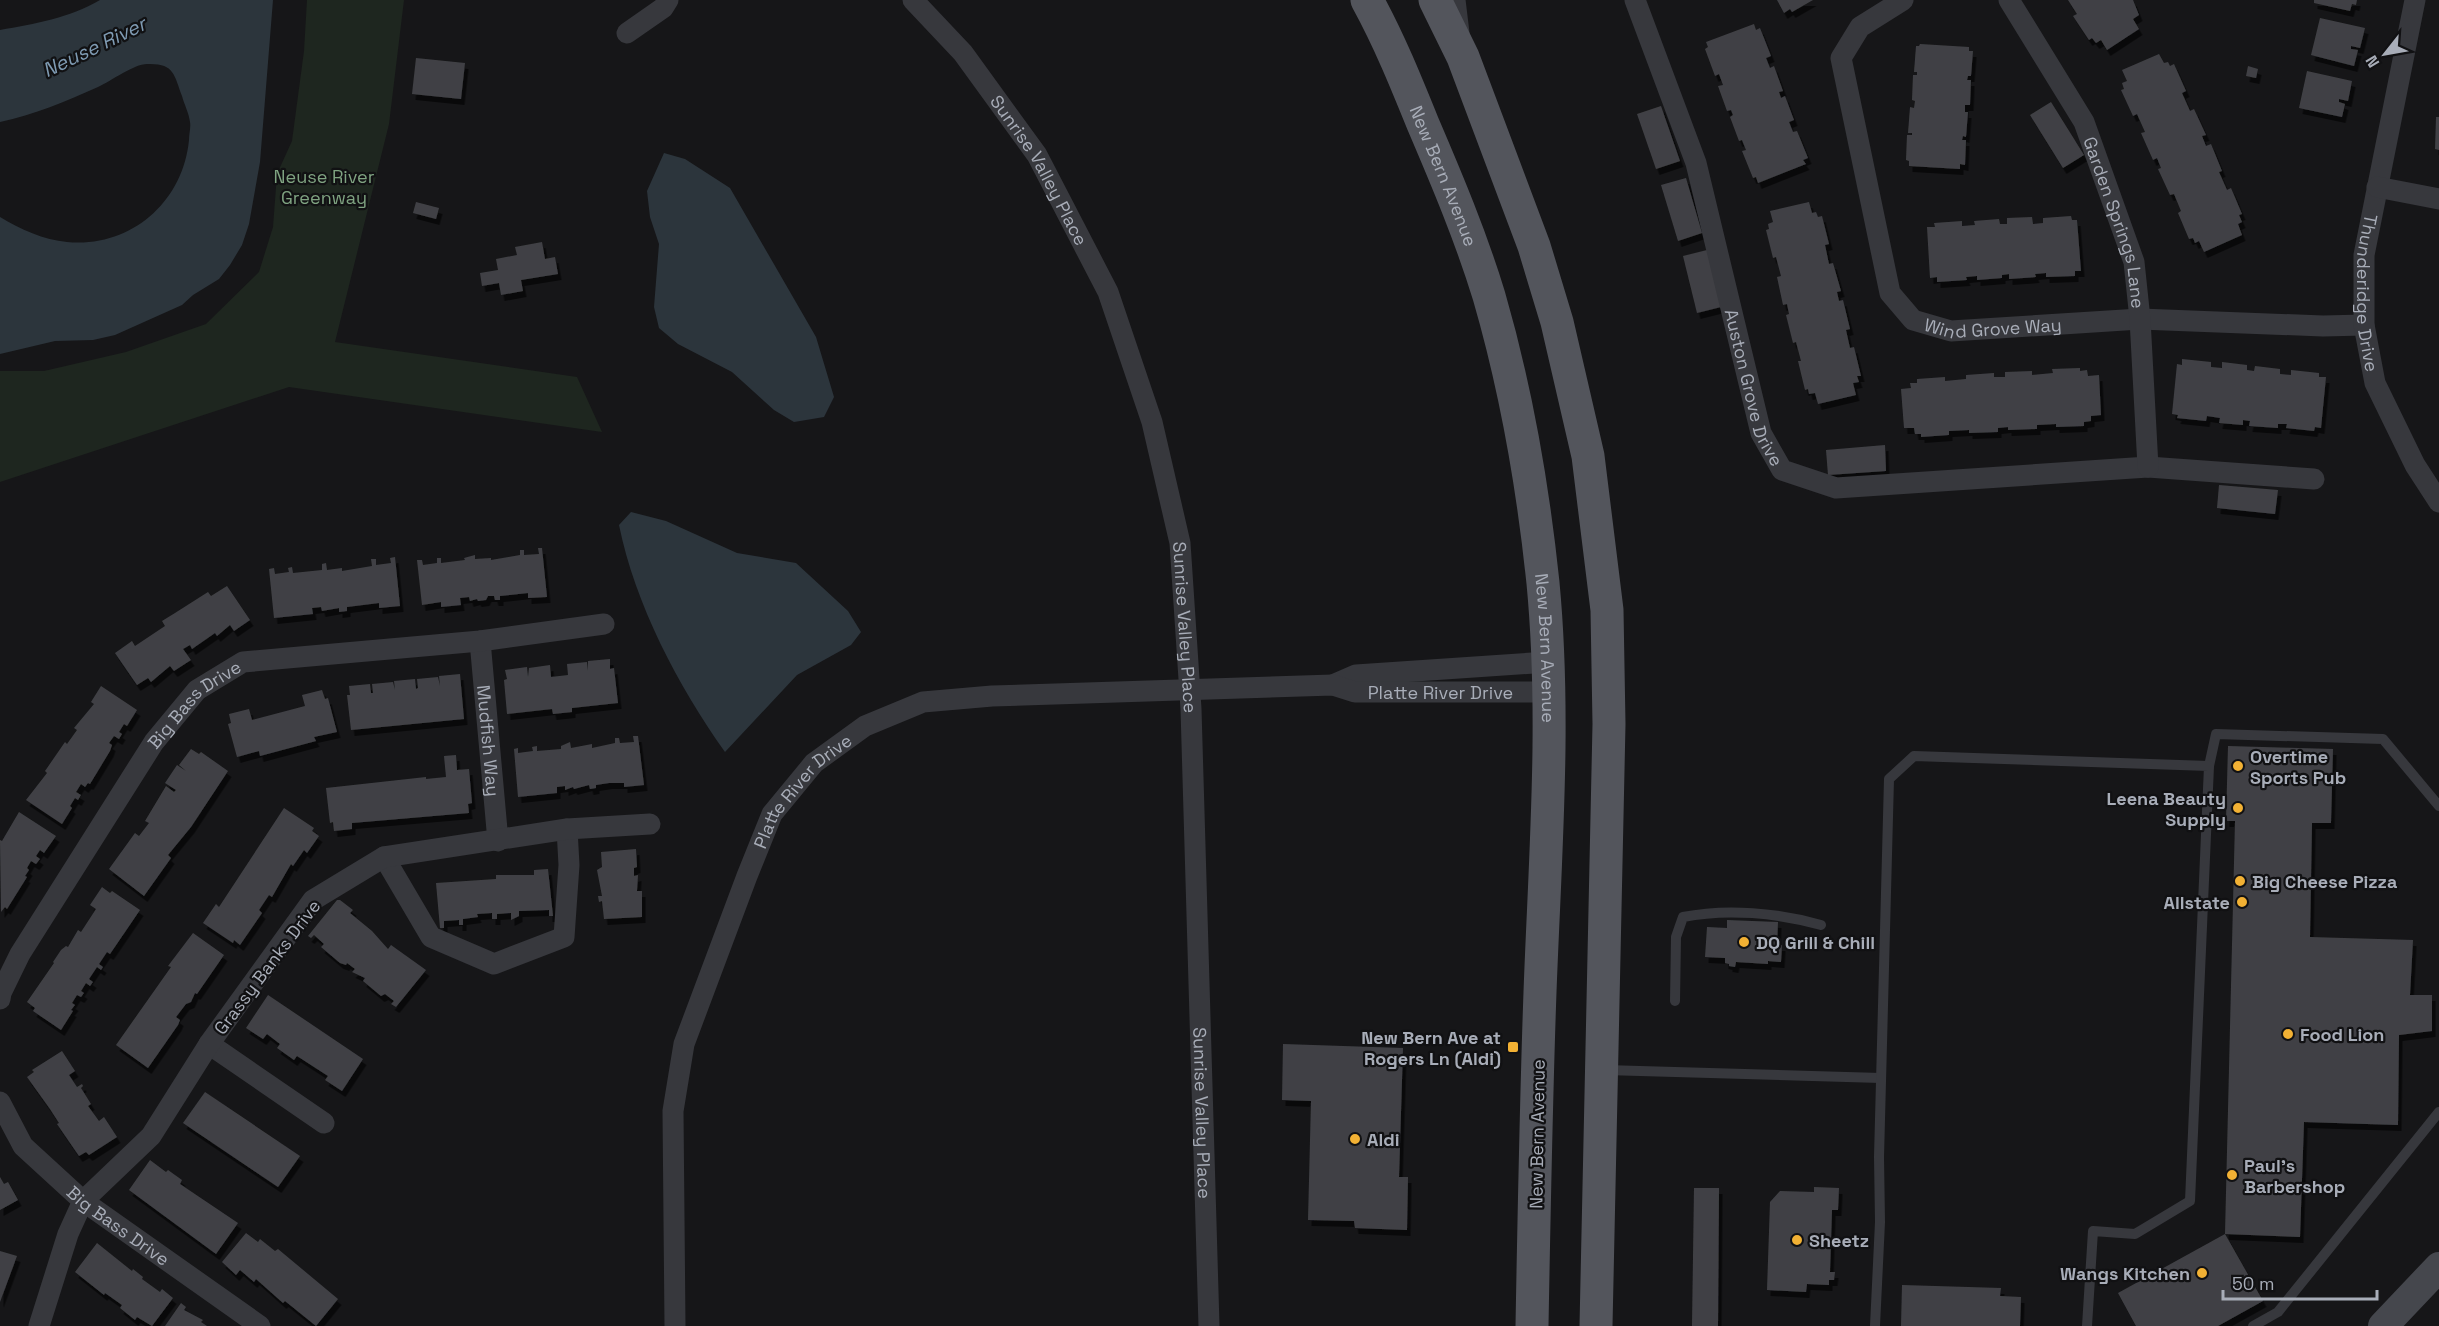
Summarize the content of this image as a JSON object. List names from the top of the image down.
{
  "streets": {
    "main road": ["New Bern Avenue"],
    "street": [
      "Sunrise Valley Place",
      "Garden Springs Lane",
      "Thunderidge Drive",
      "Wind Grove Way",
      "Auston Grove Drive",
      "Platte River Drive",
      "Big Bass Drive",
      "Mudfish Way",
      "Grassy Banks Drive"
    ]
  },
  "crossings": [
    ["Sunrise Valley Place", "Platte River Drive"],
    ["New Bern Avenue", "Platte River Drive"],
    ["Garden Springs Lane", "Wind Grove Way"],
    ["Garden Springs Lane", "Auston Grove Drive"],
    ["Thunderidge Drive", "Wind Grove Way"],
    ["Big Bass Drive", "Mudfish Way"],
    ["Big Bass Drive", "Grassy Banks Drive"],
    ["Mudfish Way", "Grassy Banks Drive"]
  ],
  "water": ["Neuse River"],
  "parks": ["Neuse River Greenway"],
  "places": {
    "other": [
      "Overtime Sports Pub",
      "Leena Beauty Supply",
      "Big Cheese Pizza",
      "Allstate",
      "DQ Grill & Chill",
      "Food Lion",
      "Aldi",
      "Paul's Barbershop",
      "Sheetz",
      "Wangs Kitchen"
    ],
    "transit": ["New Bern Ave at Rogers Ln (Aldi)"]
  },
  "scale_bar": "50 m",
  "north": "bottom left"
}
